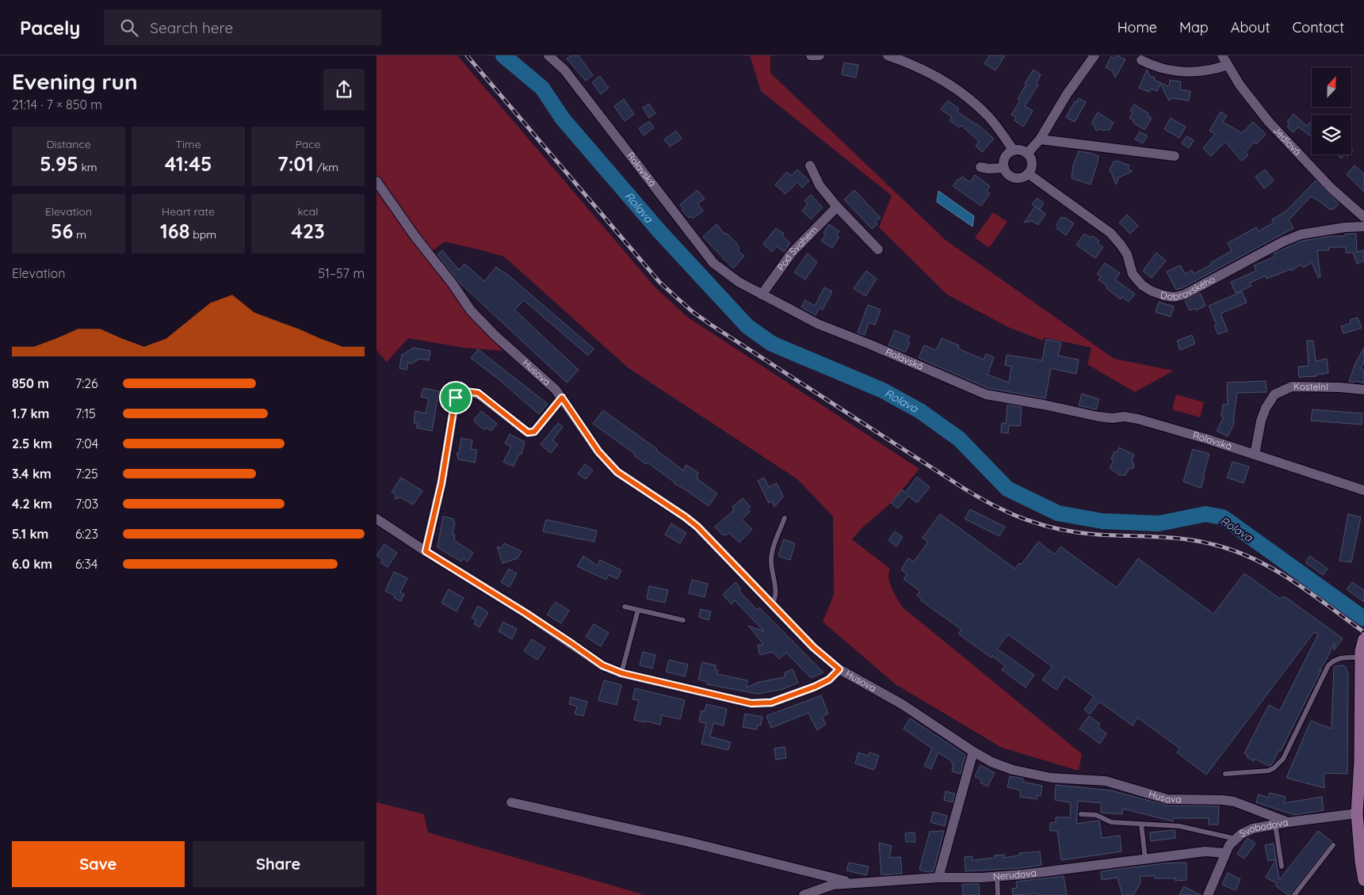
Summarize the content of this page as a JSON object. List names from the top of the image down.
{
  "streets": {
    "street": [
      "Jedlová",
      "Rolavská",
      "Pod Svahem",
      "Dobrovského",
      "Husova",
      "Kostelní",
      "Svobodova",
      "Nerudova"
    ]
  },
  "crossings": [
    ["Rolavská", "Pod Svahem"],
    ["Rolavská", "Kostelní"],
    ["Husova", "Svobodova"],
    ["Svobodova", "Nerudova"]
  ],
  "water": ["Rolava"],
  "north": "top",
  "page": {
    "header": "Pacely",
    "search": "Search here",
    "nav": [
      "Home",
      "Map",
      "About",
      "Contact"
    ],
    "heading": ["Evening run", "21:14 · 7 × 850 m"],
    "stats": [
      ["Distance", "5.95 km"],
      ["Time", "41:45"],
      ["Pace", "7:01 /km"],
      ["Elevation", "56 m"],
      ["Heart rate", "168 bpm"],
      ["kcal", "423"]
    ],
    "chart": ["Elevation", "51–57 m"],
    "list": [
      {
        "name": "850 m",
        "note": "7:26"
      },
      {
        "name": "1.7 km",
        "note": "7:15"
      },
      {
        "name": "2.5 km",
        "note": "7:04"
      },
      {
        "name": "3.4 km",
        "note": "7:25"
      },
      {
        "name": "4.2 km",
        "note": "7:03"
      },
      {
        "name": "5.1 km",
        "note": "6:23"
      },
      {
        "name": "6.0 km",
        "note": "6:34"
      }
    ],
    "buttons": ["Save", "Share"]
  }
}
